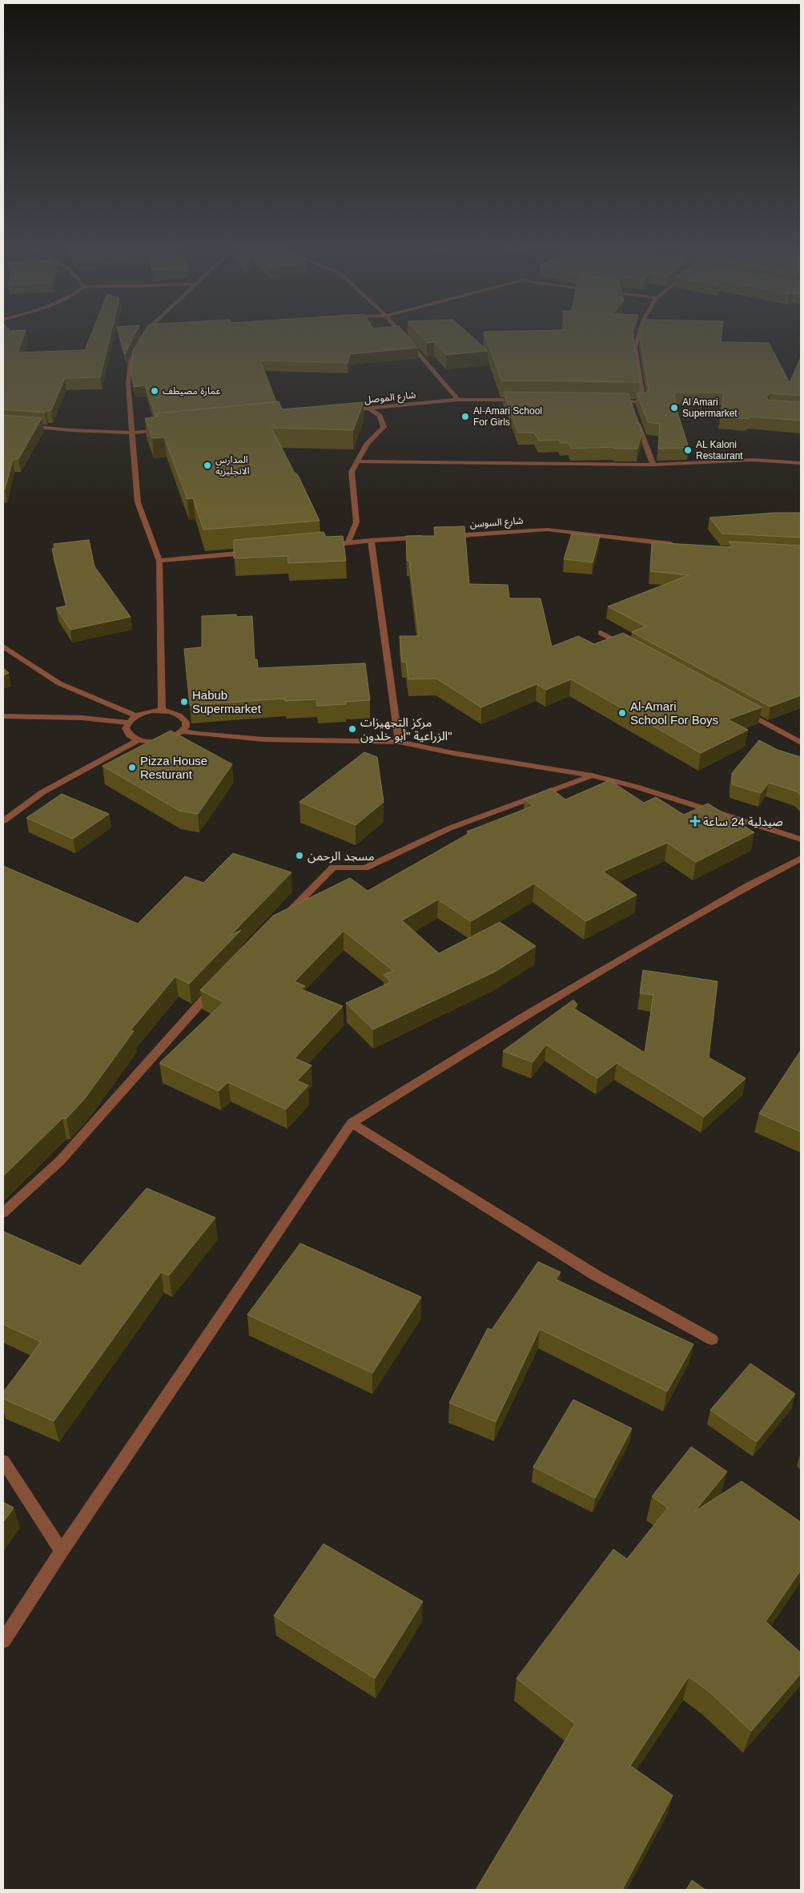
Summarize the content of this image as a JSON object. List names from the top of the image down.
{
  "streets": {
    "street": ["شارع الموصل", "شارع السوسن"]
  },
  "places": {
    "other": [
      "عمارة مصيطف",
      "Al Amari Supermarket",
      "Al-Amari School For Girls",
      "AL Kaloni Restaurant",
      "المدارس الانجليزية",
      "Habub Supermarket",
      "Al-Amari School For Boys",
      "مركز التجهيزات الزراعية \"أبو خلدون\"",
      "Pizza House Resturant",
      "مسجد الرحمن"
    ],
    "health": ["صيدلية 24 ساعة"]
  }
}
